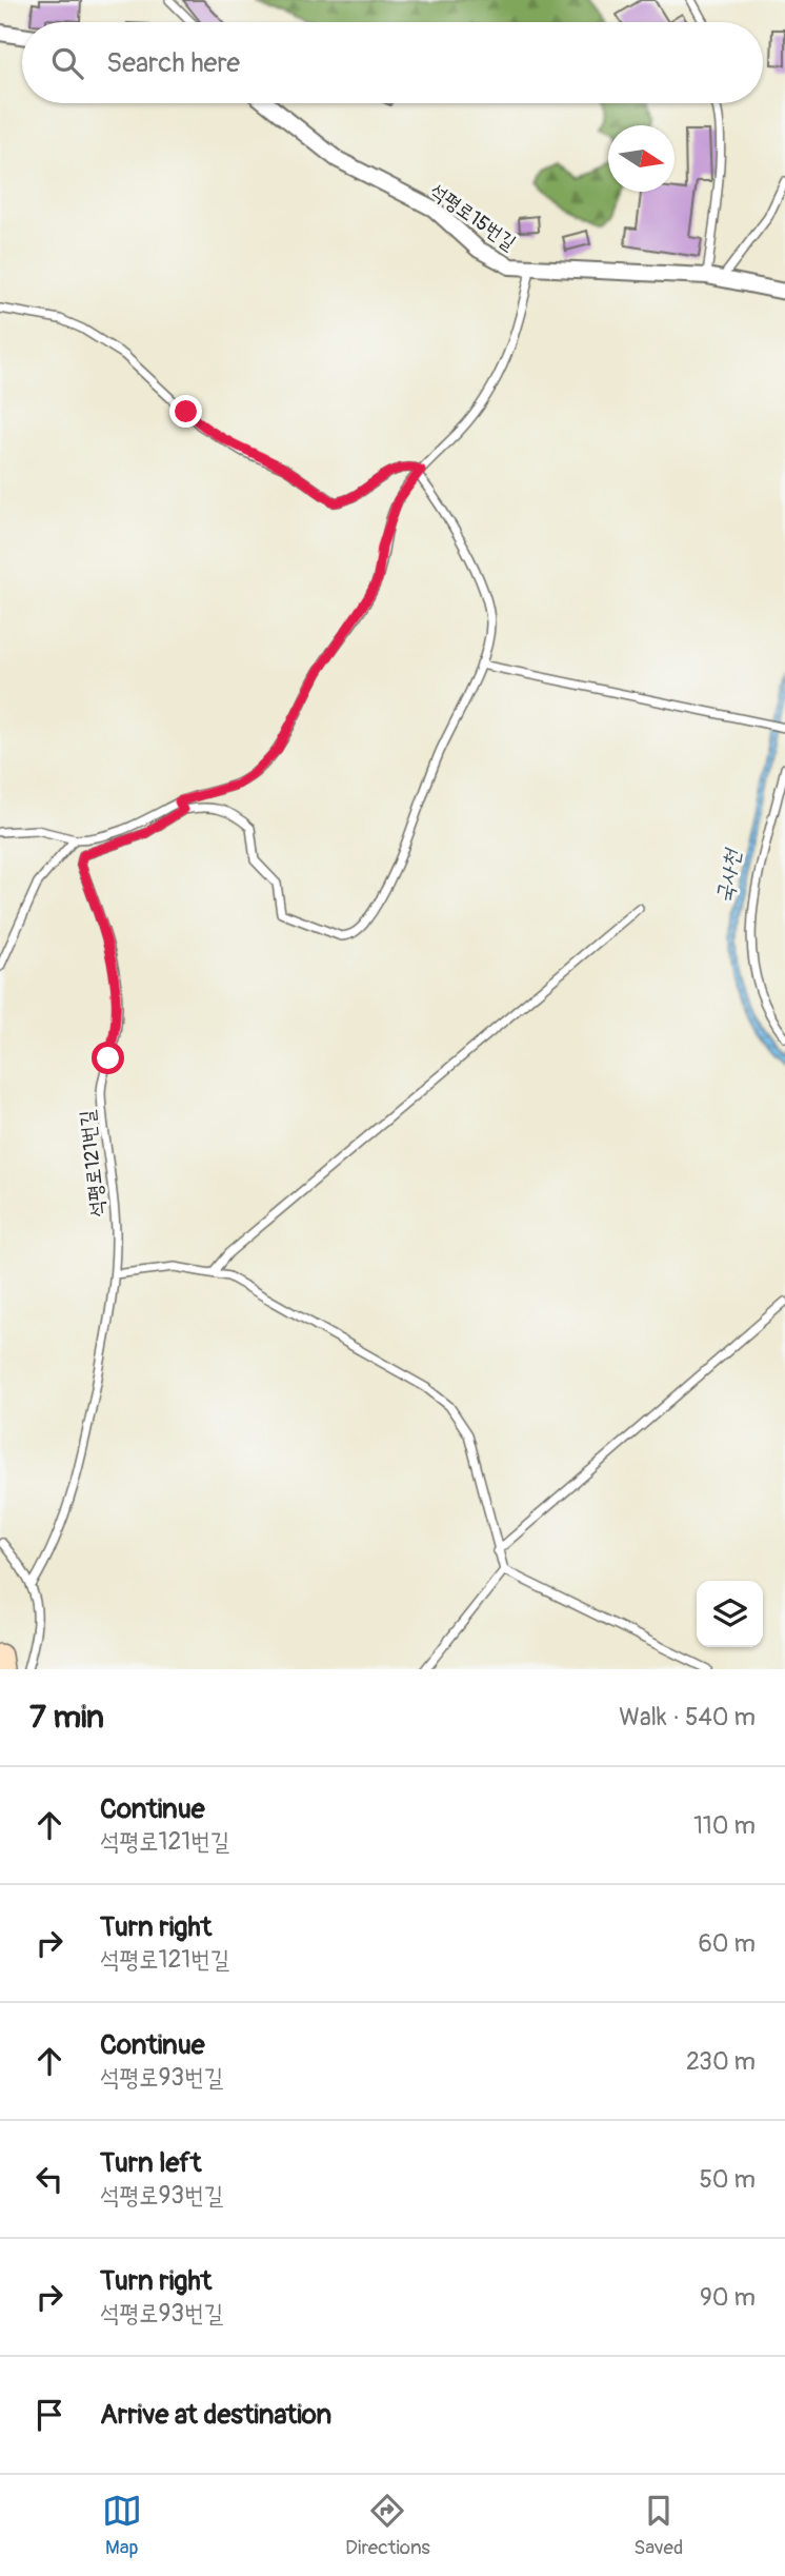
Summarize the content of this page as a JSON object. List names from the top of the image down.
{
  "streets": {
    "street": ["석평로15번길"],
    "lane": ["석평로121번길"]
  },
  "water": ["국사천"],
  "north": "right",
  "page": {
    "search": "Search here",
    "heading": ["7 min", "Walk · 540 m"],
    "list": [
      ["Continue", "석평로121번길", "110 m"],
      ["Turn right", "석평로121번길", "60 m"],
      ["Continue", "석평로93번길", "230 m"],
      ["Turn left", "석평로93번길", "50 m"],
      ["Turn right", "석평로93번길", "90 m"],
      "Arrive at destination"
    ],
    "nav": ["Map", "Directions", "Saved"]
  }
}
